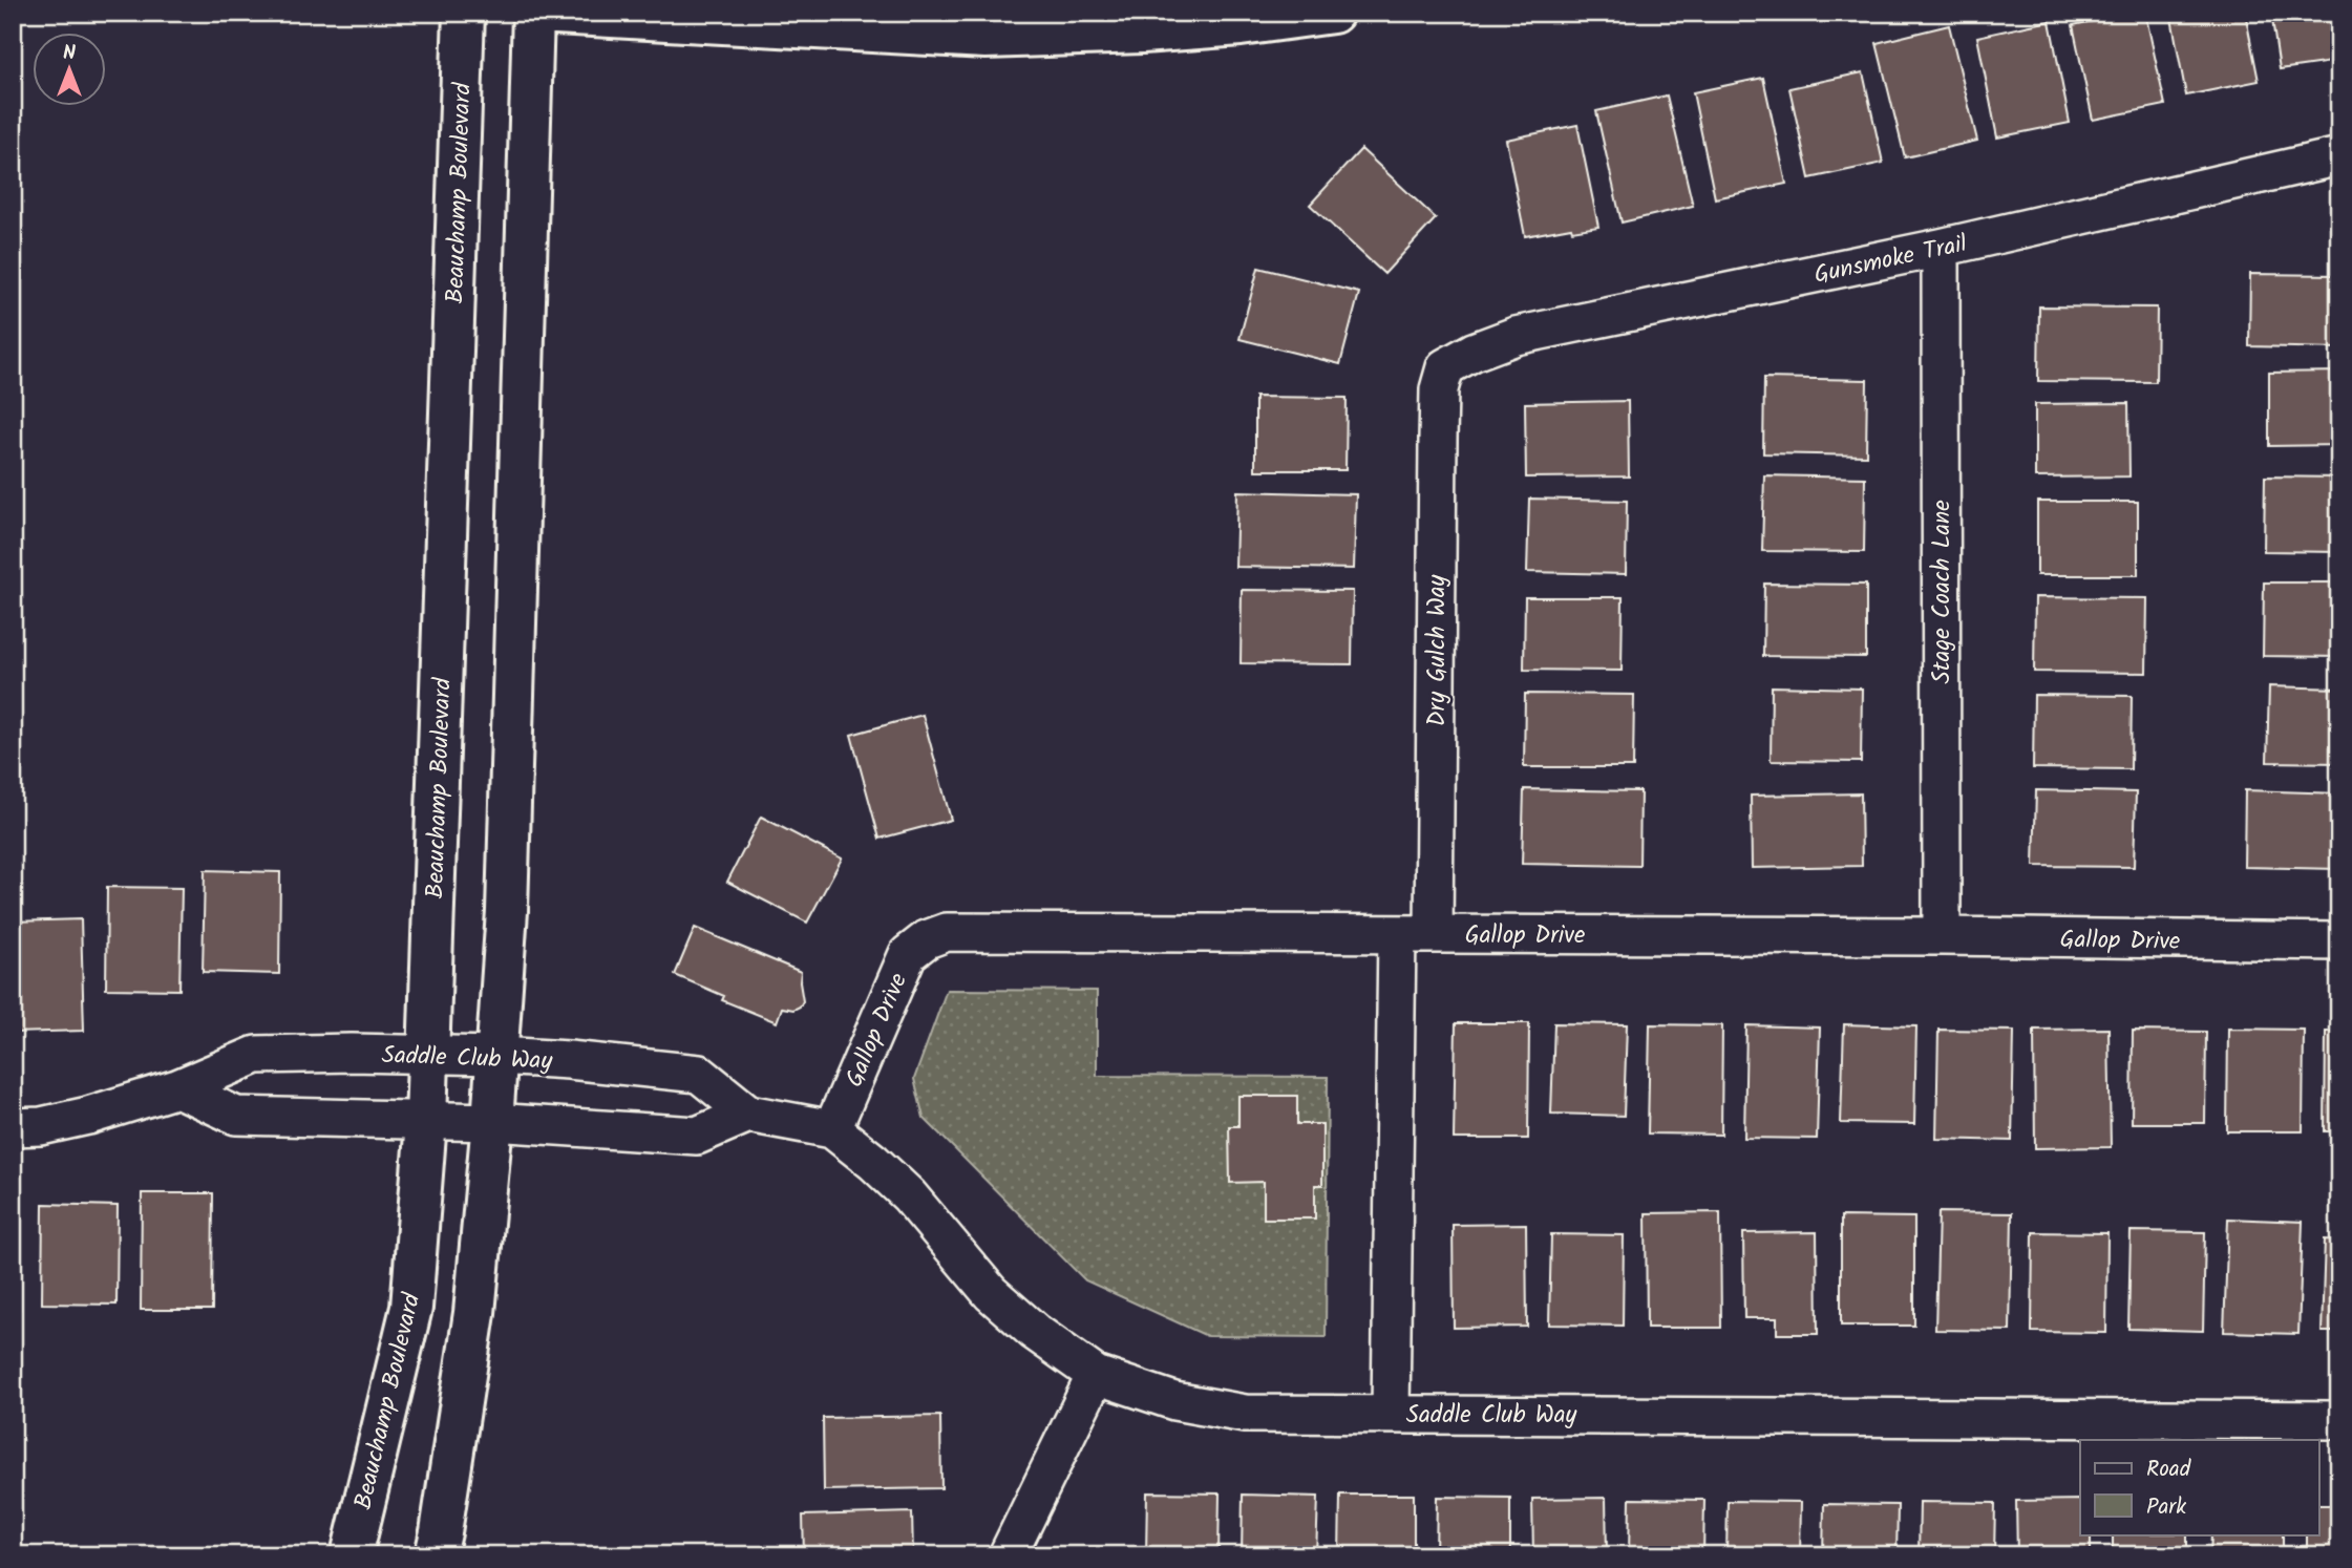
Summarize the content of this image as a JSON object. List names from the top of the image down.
{
  "streets": {
    "street": [
      "Beauchamp Boulevard",
      "Gunsmoke Trail",
      "Stage Coach Lane",
      "Dry Gulch Way",
      "Gallop Drive",
      "Saddle Club Way"
    ]
  },
  "crossings": [
    ["Beauchamp Boulevard", "Saddle Club Way"],
    ["Gunsmoke Trail", "Stage Coach Lane"],
    ["Gunsmoke Trail", "Dry Gulch Way"],
    ["Stage Coach Lane", "Gallop Drive"],
    ["Dry Gulch Way", "Gallop Drive"],
    ["Gallop Drive", "Saddle Club Way"]
  ],
  "legend": ["Road", "Park"],
  "north": "top"
}
